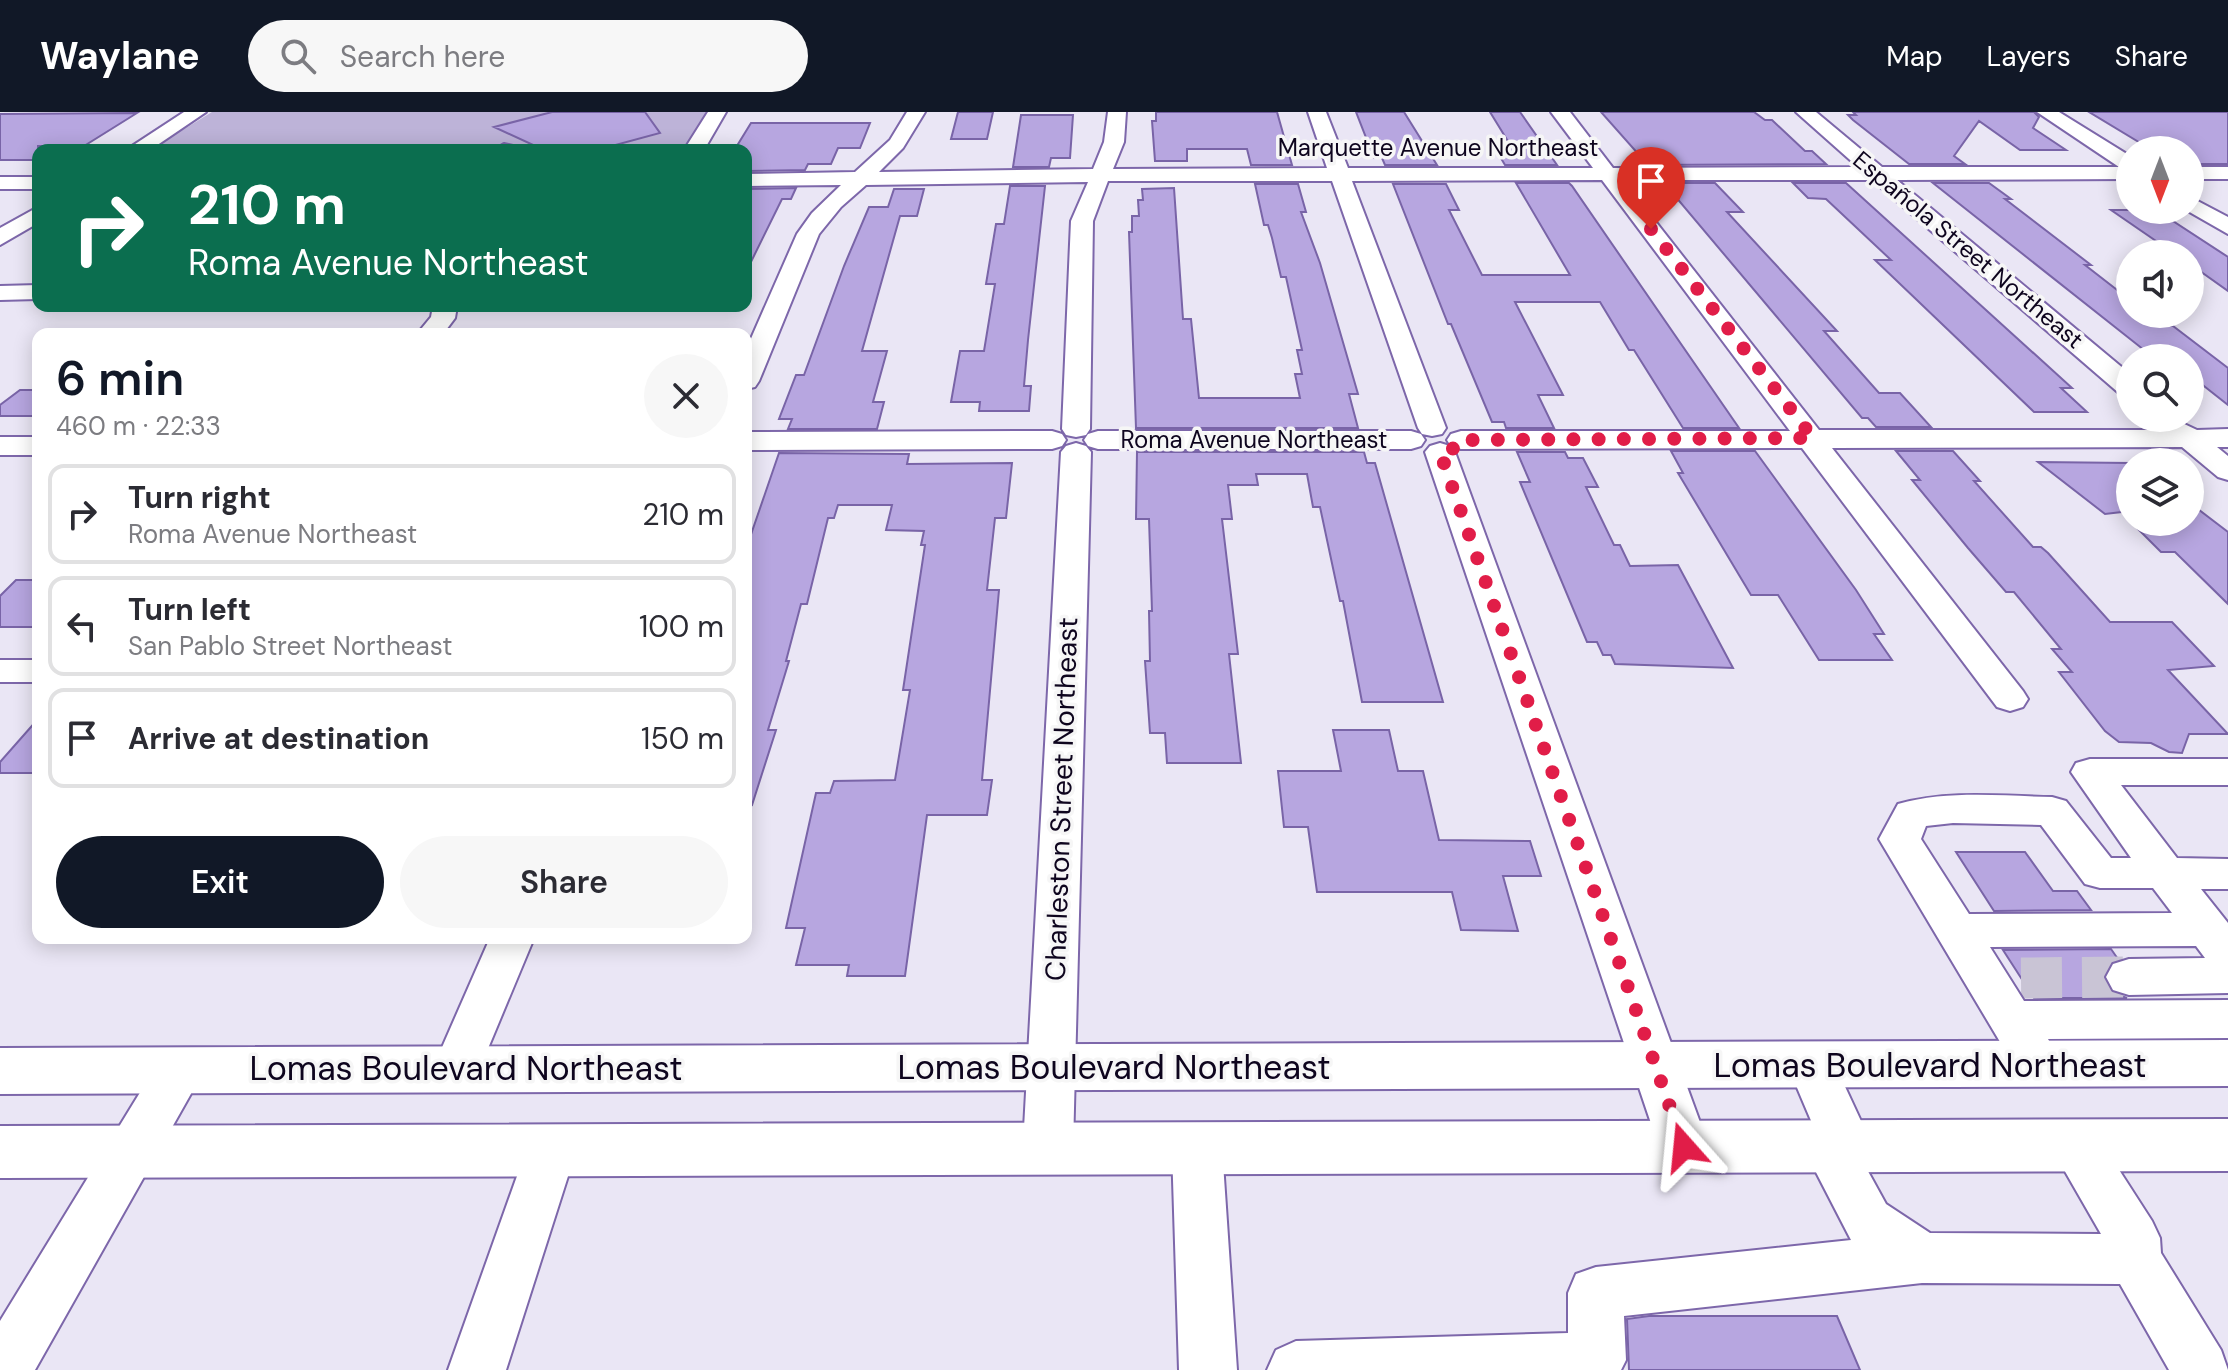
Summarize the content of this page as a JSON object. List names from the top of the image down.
{
  "streets": {
    "main road": ["Lomas Boulevard Northeast"],
    "street": [
      "Marquette Avenue Northeast",
      "Española Street Northeast",
      "Roma Avenue Northeast",
      "Charleston Street Northeast"
    ]
  },
  "crossings": [
    ["Marquette Avenue Northeast", "Española Street Northeast"],
    ["Marquette Avenue Northeast", "Charleston Street Northeast"],
    ["Roma Avenue Northeast", "Charleston Street Northeast"],
    ["Charleston Street Northeast", "Lomas Boulevard Northeast"]
  ],
  "north": "bottom",
  "page": {
    "header": "Waylane",
    "search": "Search here",
    "nav": ["Map", "Layers", "Share"],
    "turn": ["210 m", "Roma Avenue Northeast"],
    "heading": ["6 min", "460 m · 22:33"],
    "list": [
      {
        "name": "Turn right",
        "note": "Roma Avenue Northeast",
        "value": "210 m"
      },
      {
        "name": "Turn left",
        "note": "San Pablo Street Northeast",
        "value": "100 m"
      },
      {
        "name": "Arrive at destination",
        "value": "150 m"
      }
    ],
    "buttons": ["Exit", "Share"]
  }
}
